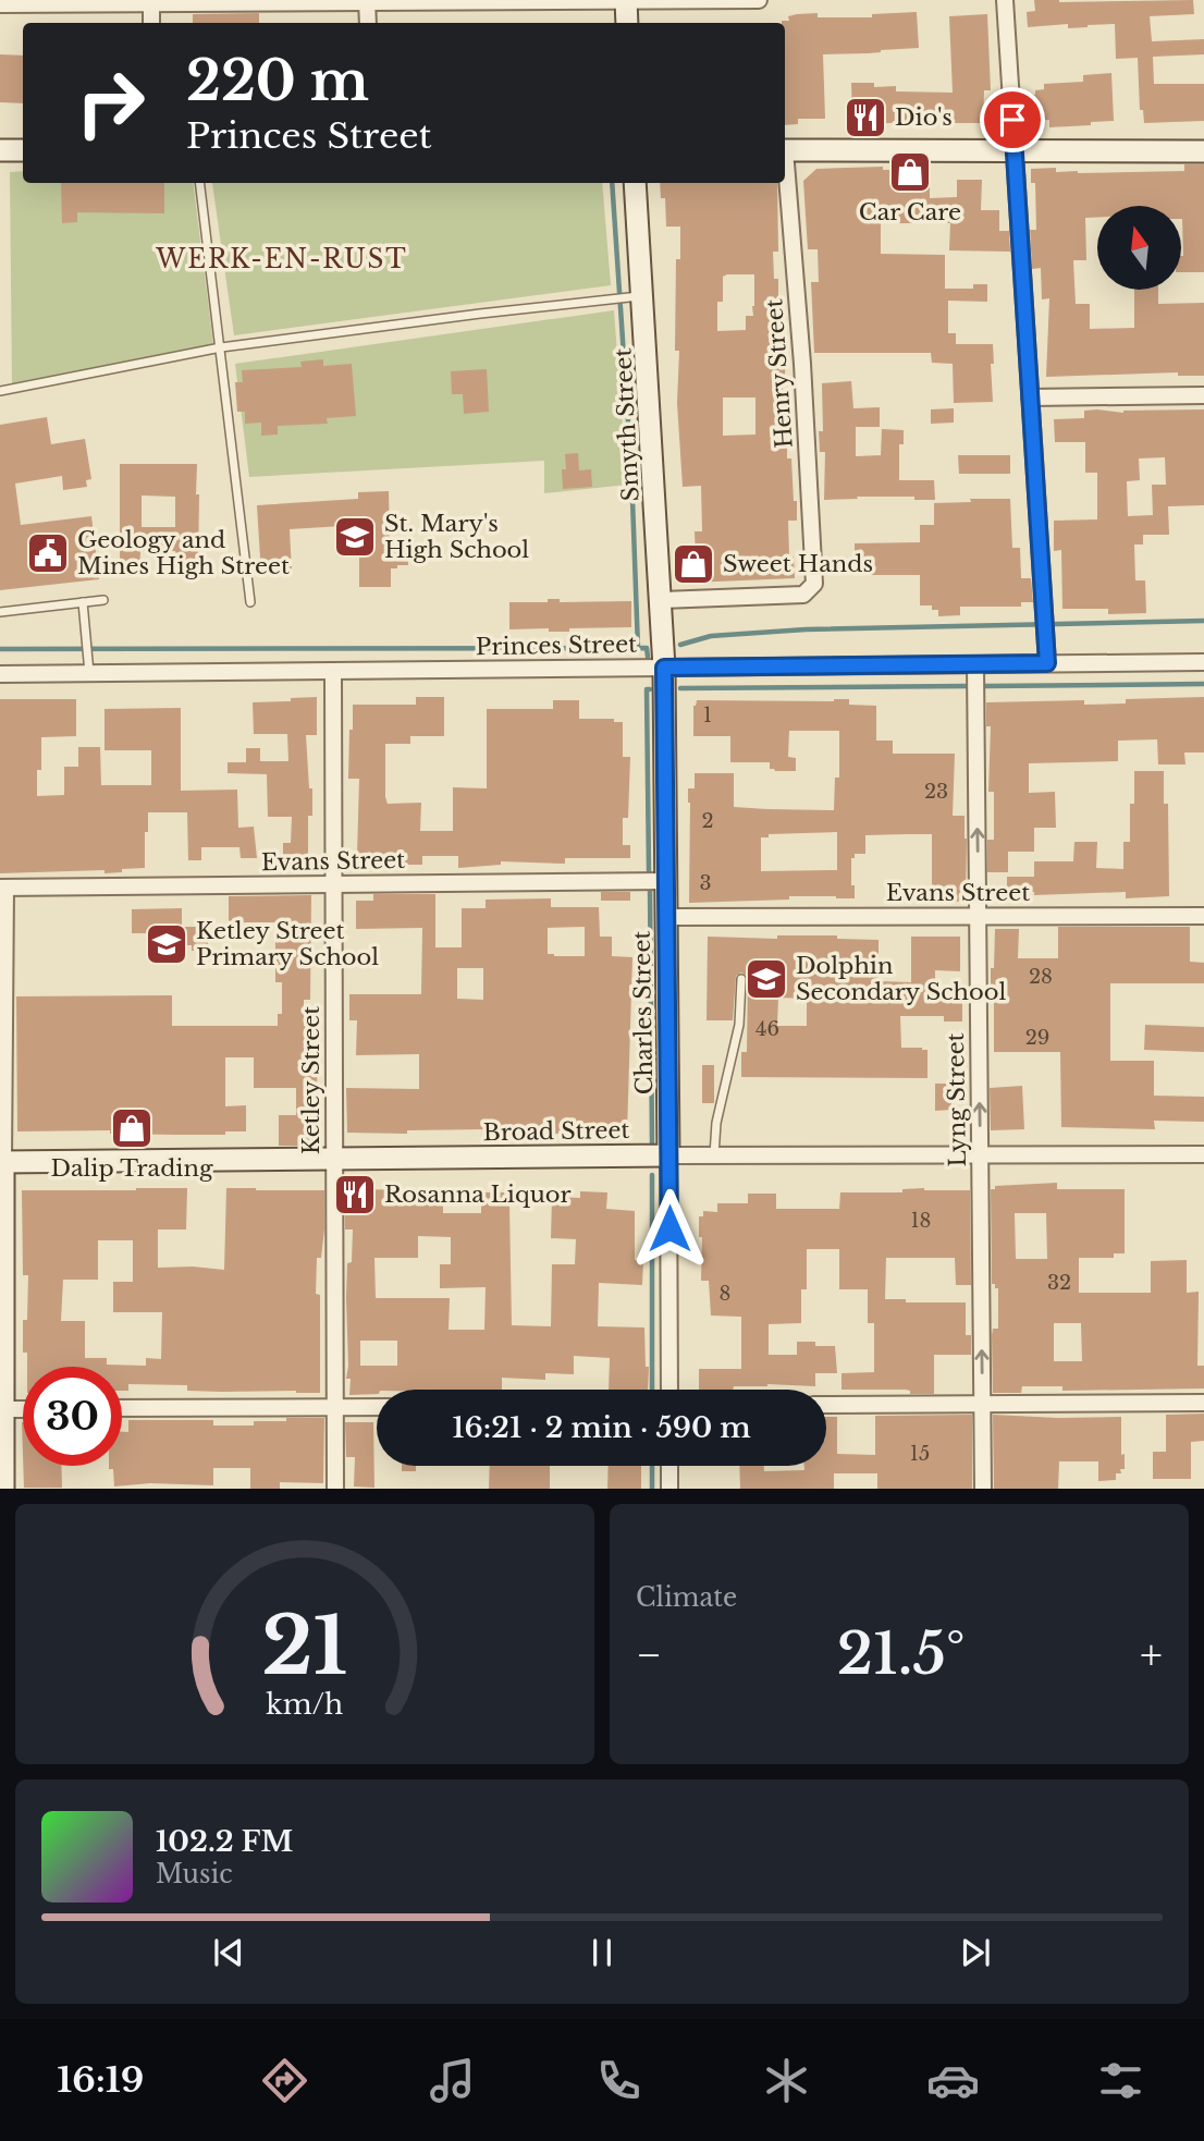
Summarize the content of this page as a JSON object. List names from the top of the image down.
{
  "streets": {
    "main road": ["Smyth Street", "Charles Street", "Broad Street"],
    "street": [
      "Henry Street",
      "Princes Street",
      "Evans Street",
      "Ketley Street",
      "Lyng Street"
    ]
  },
  "crossings": [
    ["Henry Street", "Smyth Street"],
    ["Smyth Street", "Princes Street"],
    ["Smyth Street", "Charles Street"],
    ["Princes Street", "Charles Street"],
    ["Princes Street", "Ketley Street"],
    ["Princes Street", "Lyng Street"],
    ["Evans Street", "Charles Street"],
    ["Evans Street", "Ketley Street"],
    ["Evans Street", "Lyng Street"],
    ["Charles Street", "Broad Street"],
    ["Ketley Street", "Broad Street"],
    ["Lyng Street", "Broad Street"]
  ],
  "one_way": ["Lyng Street"],
  "districts": ["WERK-EN-RUST"],
  "places": {
    "restaurant": ["Dio's", "Rosanna Liquor"],
    "shop": ["Car Care", "Sweet Hands", "Dalip Trading"],
    "school or university": ["St. Mary's High School", "Ketley Street Primary School", "Dolphin Secondary School"],
    "public building": ["Geology and Mines High Street"]
  },
  "house_numbers": [
    "1",
    "23",
    "2",
    "3",
    "28",
    "46",
    "29",
    "18",
    "32",
    "8",
    "15"
  ],
  "north": "top",
  "page": {
    "turn": ["220 m", "Princes Street"],
    "limit": "30",
    "trip": "16:21 · 2 min · 590 m",
    "tile": "Climate",
    "heat": ["−", "21.5°", "+"],
    "song": ["102.2 FM", "Music"],
    "tabs": "16:19",
    "gauge": ["21", "km/h"]
  }
}
